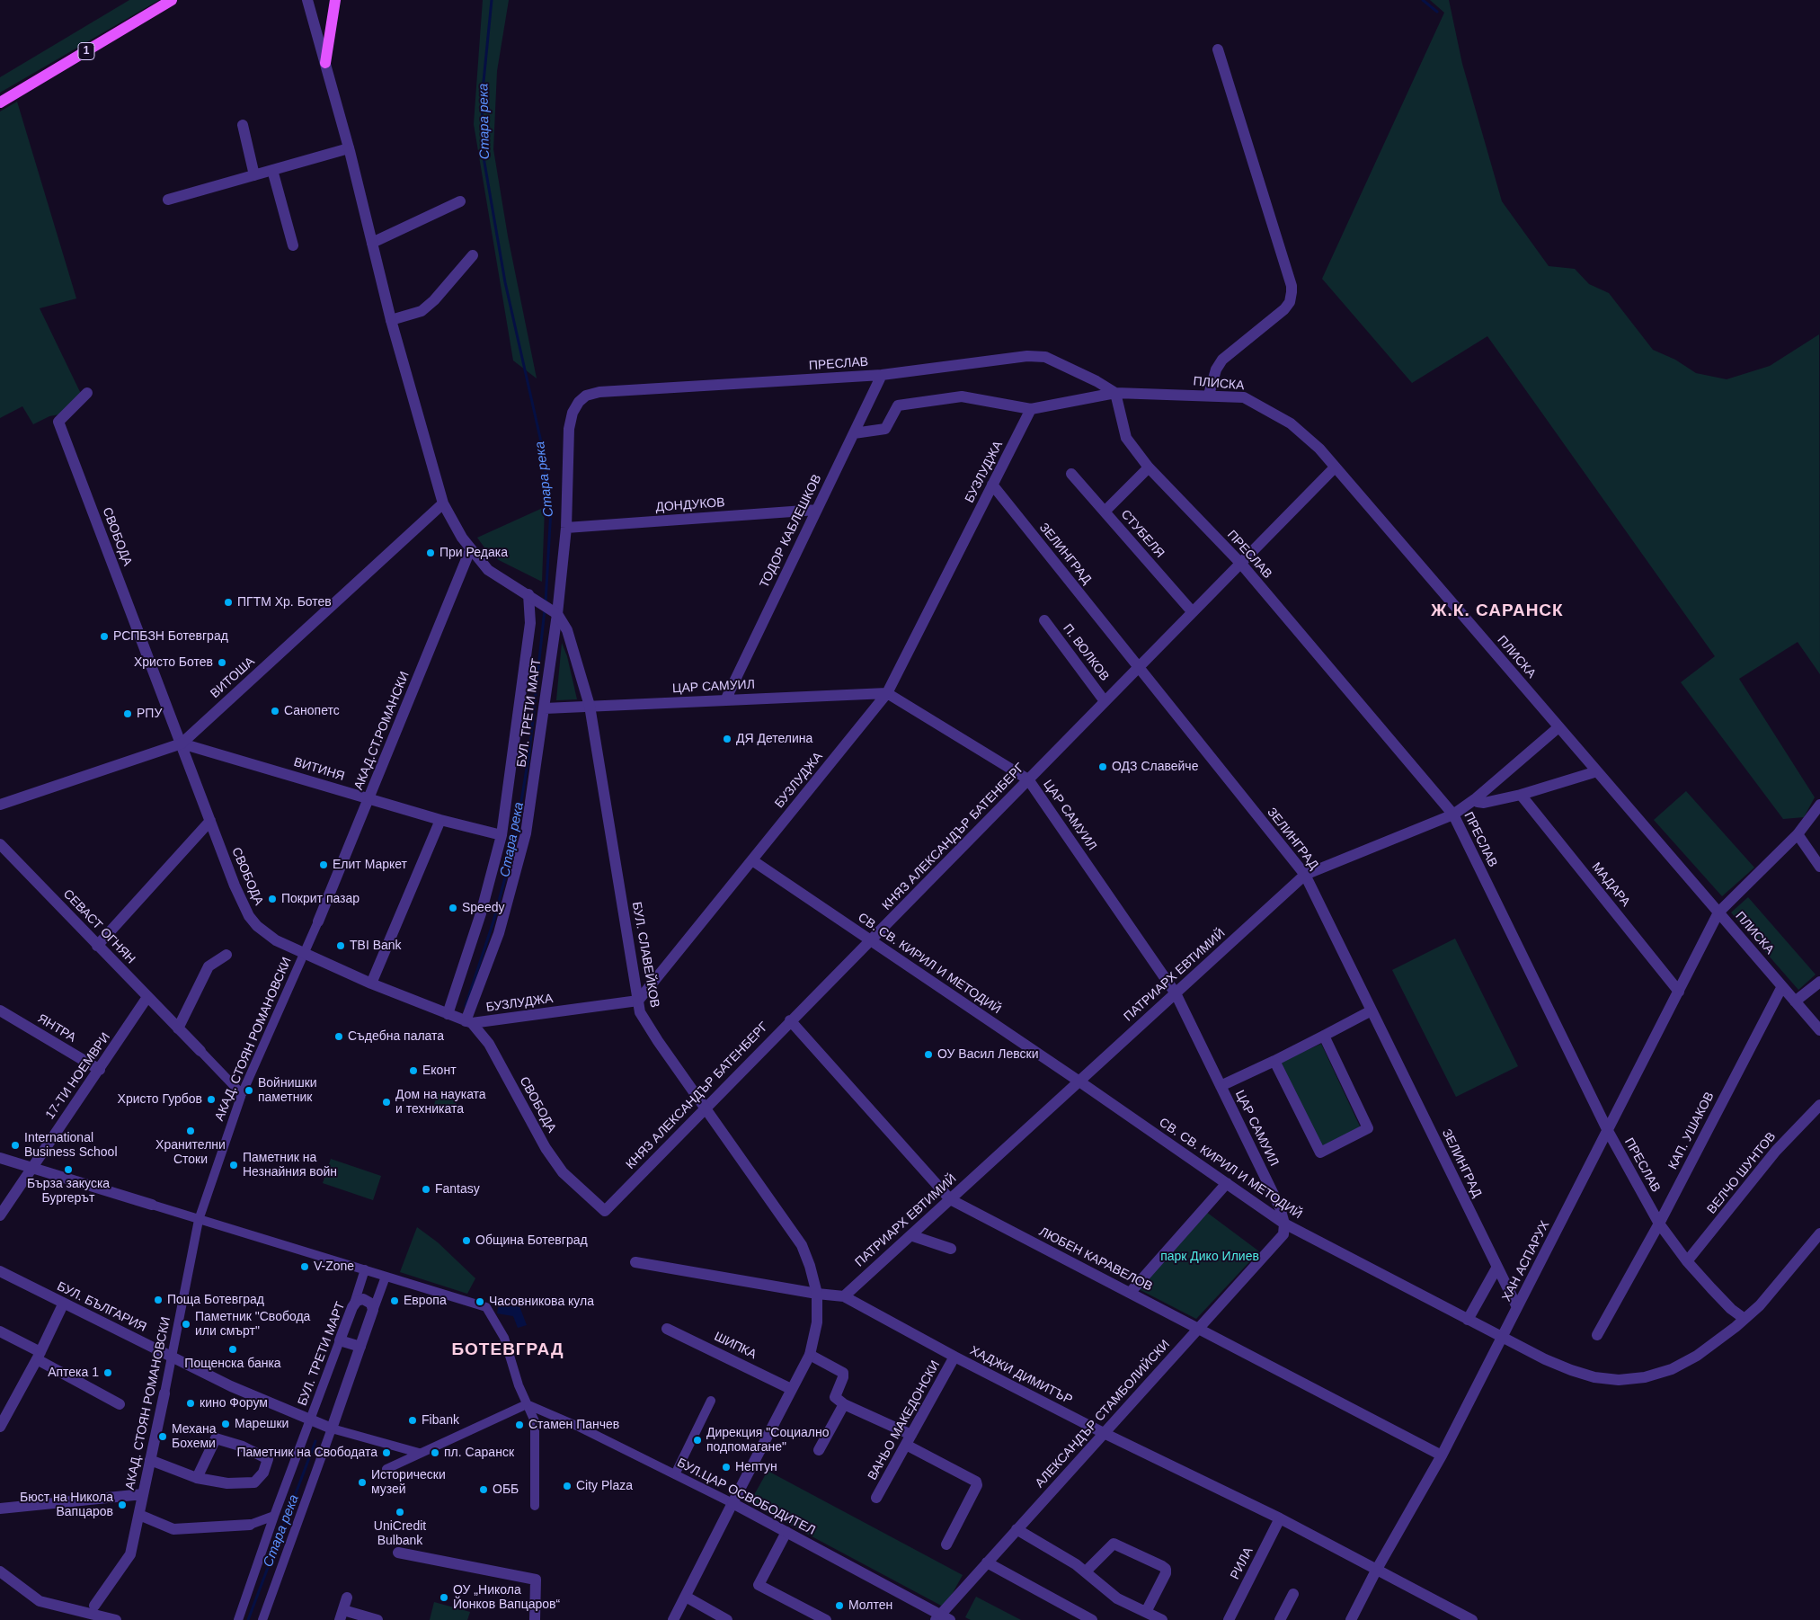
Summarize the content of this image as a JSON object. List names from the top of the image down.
{
  "streets": {
    "main road": ["1"],
    "street": [
      "ПРЕСЛАВ",
      "ПЛИСКА",
      "БУЗЛУДЖА",
      "ДОНДУКОВ",
      "ТОДОР КАБЛЕШКОВ",
      "СТУБЕЛЯ",
      "СВОБОДА",
      "ЗЕЛИНГРАД",
      "П. ВОЛКОВ",
      "ВИТОША",
      "ЦАР САМУИЛ",
      "БУЛ. ТРЕТИ МАРТ",
      "АКАД.СТ.РОМАНСКИ",
      "ВИТИНЯ",
      "КНЯЗ АЛЕКСАНДЪР БАТЕНБЕРГ",
      "МАДАРА",
      "СЕВАСТ ОГНЯН",
      "БУЛ. СЛАВЕЙКОВ",
      "СВ. СВ. КИРИЛ И МЕТОДИЙ",
      "ПАТРИАРХ ЕВТИМИЙ",
      "ЯНТРА",
      "АКАД. СТОЯН РОМАНОВСКИ",
      "17-ТИ НОЕМВРИ",
      "КАП. УШАКОВ",
      "ВЕЛЧО ШУНТОВ",
      "ЛЮБЕН КАРАВЕЛОВ",
      "ХАН АСПАРУХ",
      "БУЛ. БЪЛГАРИЯ",
      "ШИПКА",
      "ХАДЖИ ДИМИТЪР",
      "АЛЕКСАНДЪР СТАМБОЛИЙСКИ",
      "ВАНЬО МАКЕДОНСКИ",
      "БУЛ.ЦАР ОСВОБОДИТЕЛ",
      "РИЛА"
    ]
  },
  "crossings": [
    ["ПРЕСЛАВ", "ПЛИСКА"],
    ["ПРЕСЛАВ", "ТОДОР КАБЛЕШКОВ"],
    ["ПРЕСЛАВ", "БУЛ. ТРЕТИ МАРТ"],
    ["ПРЕСЛАВ", "КНЯЗ АЛЕКСАНДЪР БАТЕНБЕРГ"],
    ["ПРЕСЛАВ", "СВ. СВ. КИРИЛ И МЕТОДИЙ"],
    ["ПРЕСЛАВ", "ПАТРИАРХ ЕВТИМИЙ"],
    ["ПРЕСЛАВ", "КАП. УШАКОВ"],
    ["ПРЕСЛАВ", "ВЕЛЧО ШУНТОВ"],
    ["ПРЕСЛАВ", "ХАН АСПАРУХ"],
    ["ПЛИСКА", "БУЗЛУДЖА"],
    ["ПЛИСКА", "КНЯЗ АЛЕКСАНДЪР БАТЕНБЕРГ"],
    ["ПЛИСКА", "ПАТРИАРХ ЕВТИМИЙ"],
    ["ПЛИСКА", "КАП. УШАКОВ"],
    ["ПЛИСКА", "ХАН АСПАРУХ"],
    ["БУЗЛУДЖА", "СВОБОДА"],
    ["БУЗЛУДЖА", "ЗЕЛИНГРАД"],
    ["БУЗЛУДЖА", "ЦАР САМУИЛ"],
    ["БУЗЛУДЖА", "БУЛ. ТРЕТИ МАРТ"],
    ["БУЗЛУДЖА", "БУЛ. СЛАВЕЙКОВ"],
    ["БУЗЛУДЖА", "СВ. СВ. КИРИЛ И МЕТОДИЙ"],
    ["ДОНДУКОВ", "ТОДОР КАБЛЕШКОВ"],
    ["ДОНДУКОВ", "БУЛ. ТРЕТИ МАРТ"],
    ["ТОДОР КАБЛЕШКОВ", "ЦАР САМУИЛ"],
    ["СТУБЕЛЯ", "КНЯЗ АЛЕКСАНДЪР БАТЕНБЕРГ"],
    ["СВОБОДА", "ВИТОША"],
    ["СВОБОДА", "БУЛ. ТРЕТИ МАРТ"],
    ["СВОБОДА", "ВИТИНЯ"],
    ["СВОБОДА", "КНЯЗ АЛЕКСАНДЪР БАТЕНБЕРГ"],
    ["СВОБОДА", "АКАД. СТОЯН РОМАНОВСКИ"],
    ["ЗЕЛИНГРАД", "КНЯЗ АЛЕКСАНДЪР БАТЕНБЕРГ"],
    ["ЗЕЛИНГРАД", "ПАТРИАРХ ЕВТИМИЙ"],
    ["ЗЕЛИНГРАД", "ХАН АСПАРУХ"],
    ["П. ВОЛКОВ", "КНЯЗ АЛЕКСАНДЪР БАТЕНБЕРГ"],
    ["ВИТОША", "ВИТИНЯ"],
    ["ЦАР САМУИЛ", "БУЛ. ТРЕТИ МАРТ"],
    ["ЦАР САМУИЛ", "КНЯЗ АЛЕКСАНДЪР БАТЕНБЕРГ"],
    ["ЦАР САМУИЛ", "БУЛ. СЛАВЕЙКОВ"],
    ["ЦАР САМУИЛ", "СВ. СВ. КИРИЛ И МЕТОДИЙ"],
    ["ЦАР САМУИЛ", "ПАТРИАРХ ЕВТИМИЙ"],
    ["ЦАР САМУИЛ", "АЛЕКСАНДЪР СТАМБОЛИЙСКИ"],
    ["БУЛ. ТРЕТИ МАРТ", "ВИТИНЯ"],
    ["БУЛ. ТРЕТИ МАРТ", "БУЛ. СЛАВЕЙКОВ"],
    ["БУЛ. ТРЕТИ МАРТ", "БУЛ. БЪЛГАРИЯ"],
    ["АКАД.СТ.РОМАНСКИ", "ВИТИНЯ"],
    ["АКАД.СТ.РОМАНСКИ", "АКАД. СТОЯН РОМАНОВСКИ"],
    ["КНЯЗ АЛЕКСАНДЪР БАТЕНБЕРГ", "БУЛ. СЛАВЕЙКОВ"],
    ["КНЯЗ АЛЕКСАНДЪР БАТЕНБЕРГ", "СВ. СВ. КИРИЛ И МЕТОДИЙ"],
    ["КНЯЗ АЛЕКСАНДЪР БАТЕНБЕРГ", "ЛЮБЕН КАРАВЕЛОВ"],
    ["МАДАРА", "ХАН АСПАРУХ"],
    ["СЕВАСТ ОГНЯН", "17-ТИ НОЕМВРИ"],
    ["БУЛ. СЛАВЕЙКОВ", "ХАДЖИ ДИМИТЪР"],
    ["СВ. СВ. КИРИЛ И МЕТОДИЙ", "ПАТРИАРХ ЕВТИМИЙ"],
    ["СВ. СВ. КИРИЛ И МЕТОДИЙ", "ХАН АСПАРУХ"],
    ["СВ. СВ. КИРИЛ И МЕТОДИЙ", "АЛЕКСАНДЪР СТАМБОЛИЙСКИ"],
    ["ПАТРИАРХ ЕВТИМИЙ", "ЛЮБЕН КАРАВЕЛОВ"],
    ["ПАТРИАРХ ЕВТИМИЙ", "ХАДЖИ ДИМИТЪР"],
    ["ЯНТРА", "17-ТИ НОЕМВРИ"],
    ["АКАД. СТОЯН РОМАНОВСКИ", "БУЛ. БЪЛГАРИЯ"],
    ["ЛЮБЕН КАРАВЕЛОВ", "ХАН АСПАРУХ"],
    ["ЛЮБЕН КАРАВЕЛОВ", "АЛЕКСАНДЪР СТАМБОЛИЙСКИ"],
    ["ХАН АСПАРУХ", "ХАДЖИ ДИМИТЪР"],
    ["ХАДЖИ ДИМИТЪР", "АЛЕКСАНДЪР СТАМБОЛИЙСКИ"],
    ["ХАДЖИ ДИМИТЪР", "ВАНЬО МАКЕДОНСКИ"],
    ["ХАДЖИ ДИМИТЪР", "РИЛА"],
    ["АЛЕКСАНДЪР СТАМБОЛИЙСКИ", "БУЛ.ЦАР ОСВОБОДИТЕЛ"]
  ],
  "districts": ["Ж.К. САРАНСК", "БОТЕВГРАД"],
  "water": ["Стара река"],
  "parks": ["парк Дико Илиев"],
  "places": [
    "При Редака",
    "ПГТМ Хр. Ботев",
    "РСПБЗН Ботевград",
    "Христо Ботев",
    "Санопетс",
    "РПУ",
    "ДЯ Детелина",
    "ОДЗ Славейче",
    "Елит Маркет",
    "Покрит пазар",
    "Speedy",
    "TBI Bank",
    "Съдебна палата",
    "ОУ Васил Левски",
    "Еконт",
    "Войнишки паметник",
    "Христо Гурбов",
    "Дом на науката и техниката",
    "Хранителни Стоки",
    "International Business School",
    "Паметник на Незнайния войн",
    "Бърза закуска Бургерът",
    "Fantasy",
    "Община Ботевград",
    "V-Zone",
    "Поща Ботевград",
    "Европа",
    "Часовникова кула",
    "Паметник \"Свобода или смърт\"",
    "Пощенска банка",
    "Аптека 1",
    "кино Форум",
    "Fibank",
    "Марешки",
    "Стамен Панчев",
    "Механа Бохеми",
    "Дирекция \"Социално подпомагане\"",
    "Паметник на Свободата",
    "пл. Саранск",
    "Нептун",
    "Исторически музей",
    "City Plaza",
    "ОББ",
    "Бюст на Никола Вапцаров",
    "UniCredit Bulbank",
    "ОУ „Никола Йонков Вапцаров“",
    "Молтен"
  ]
}
